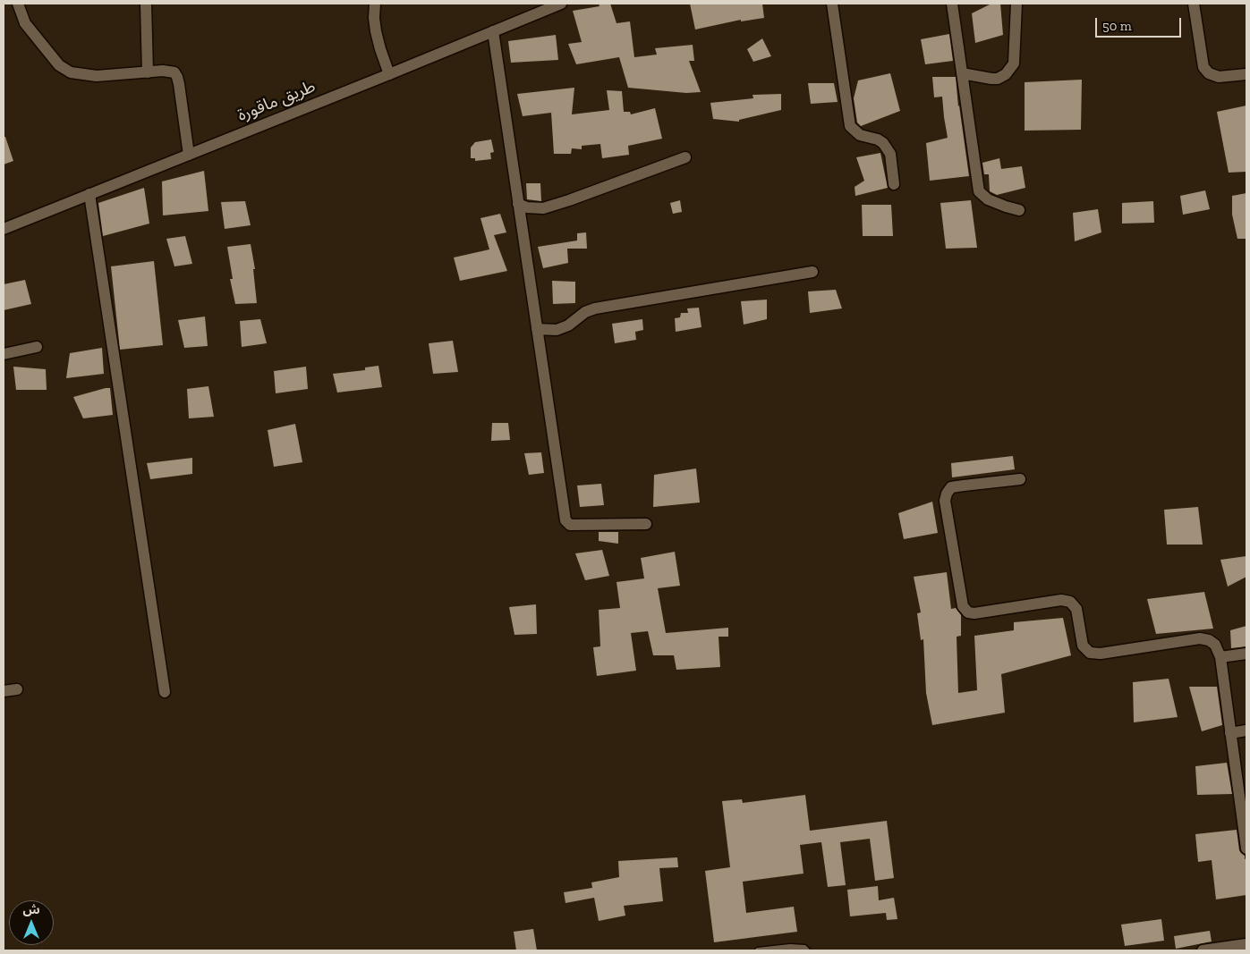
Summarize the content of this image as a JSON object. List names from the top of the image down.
{
  "streets": {
    "street": ["طريق ماقورة"]
  },
  "scale_bar": "50 m",
  "north": "top"
}
